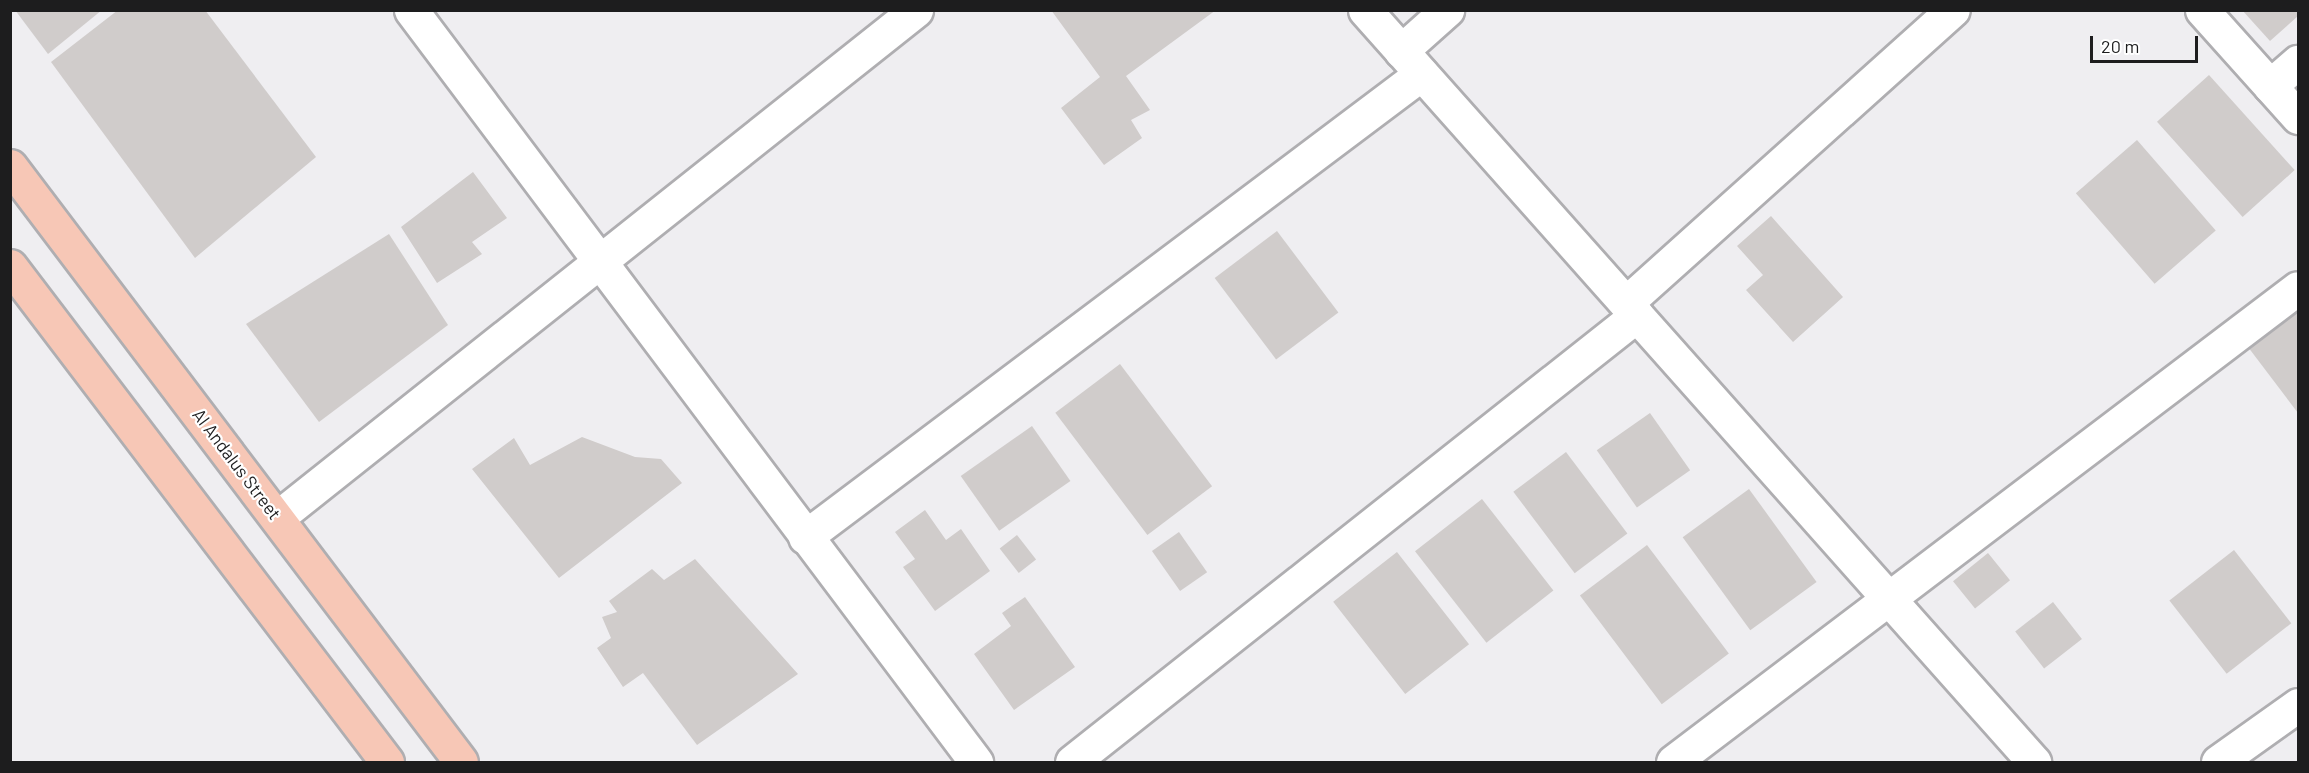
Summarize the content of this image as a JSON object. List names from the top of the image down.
{
  "streets": {
    "main road": ["Al Andalus Street"]
  },
  "scale_bar": "20 m"
}
